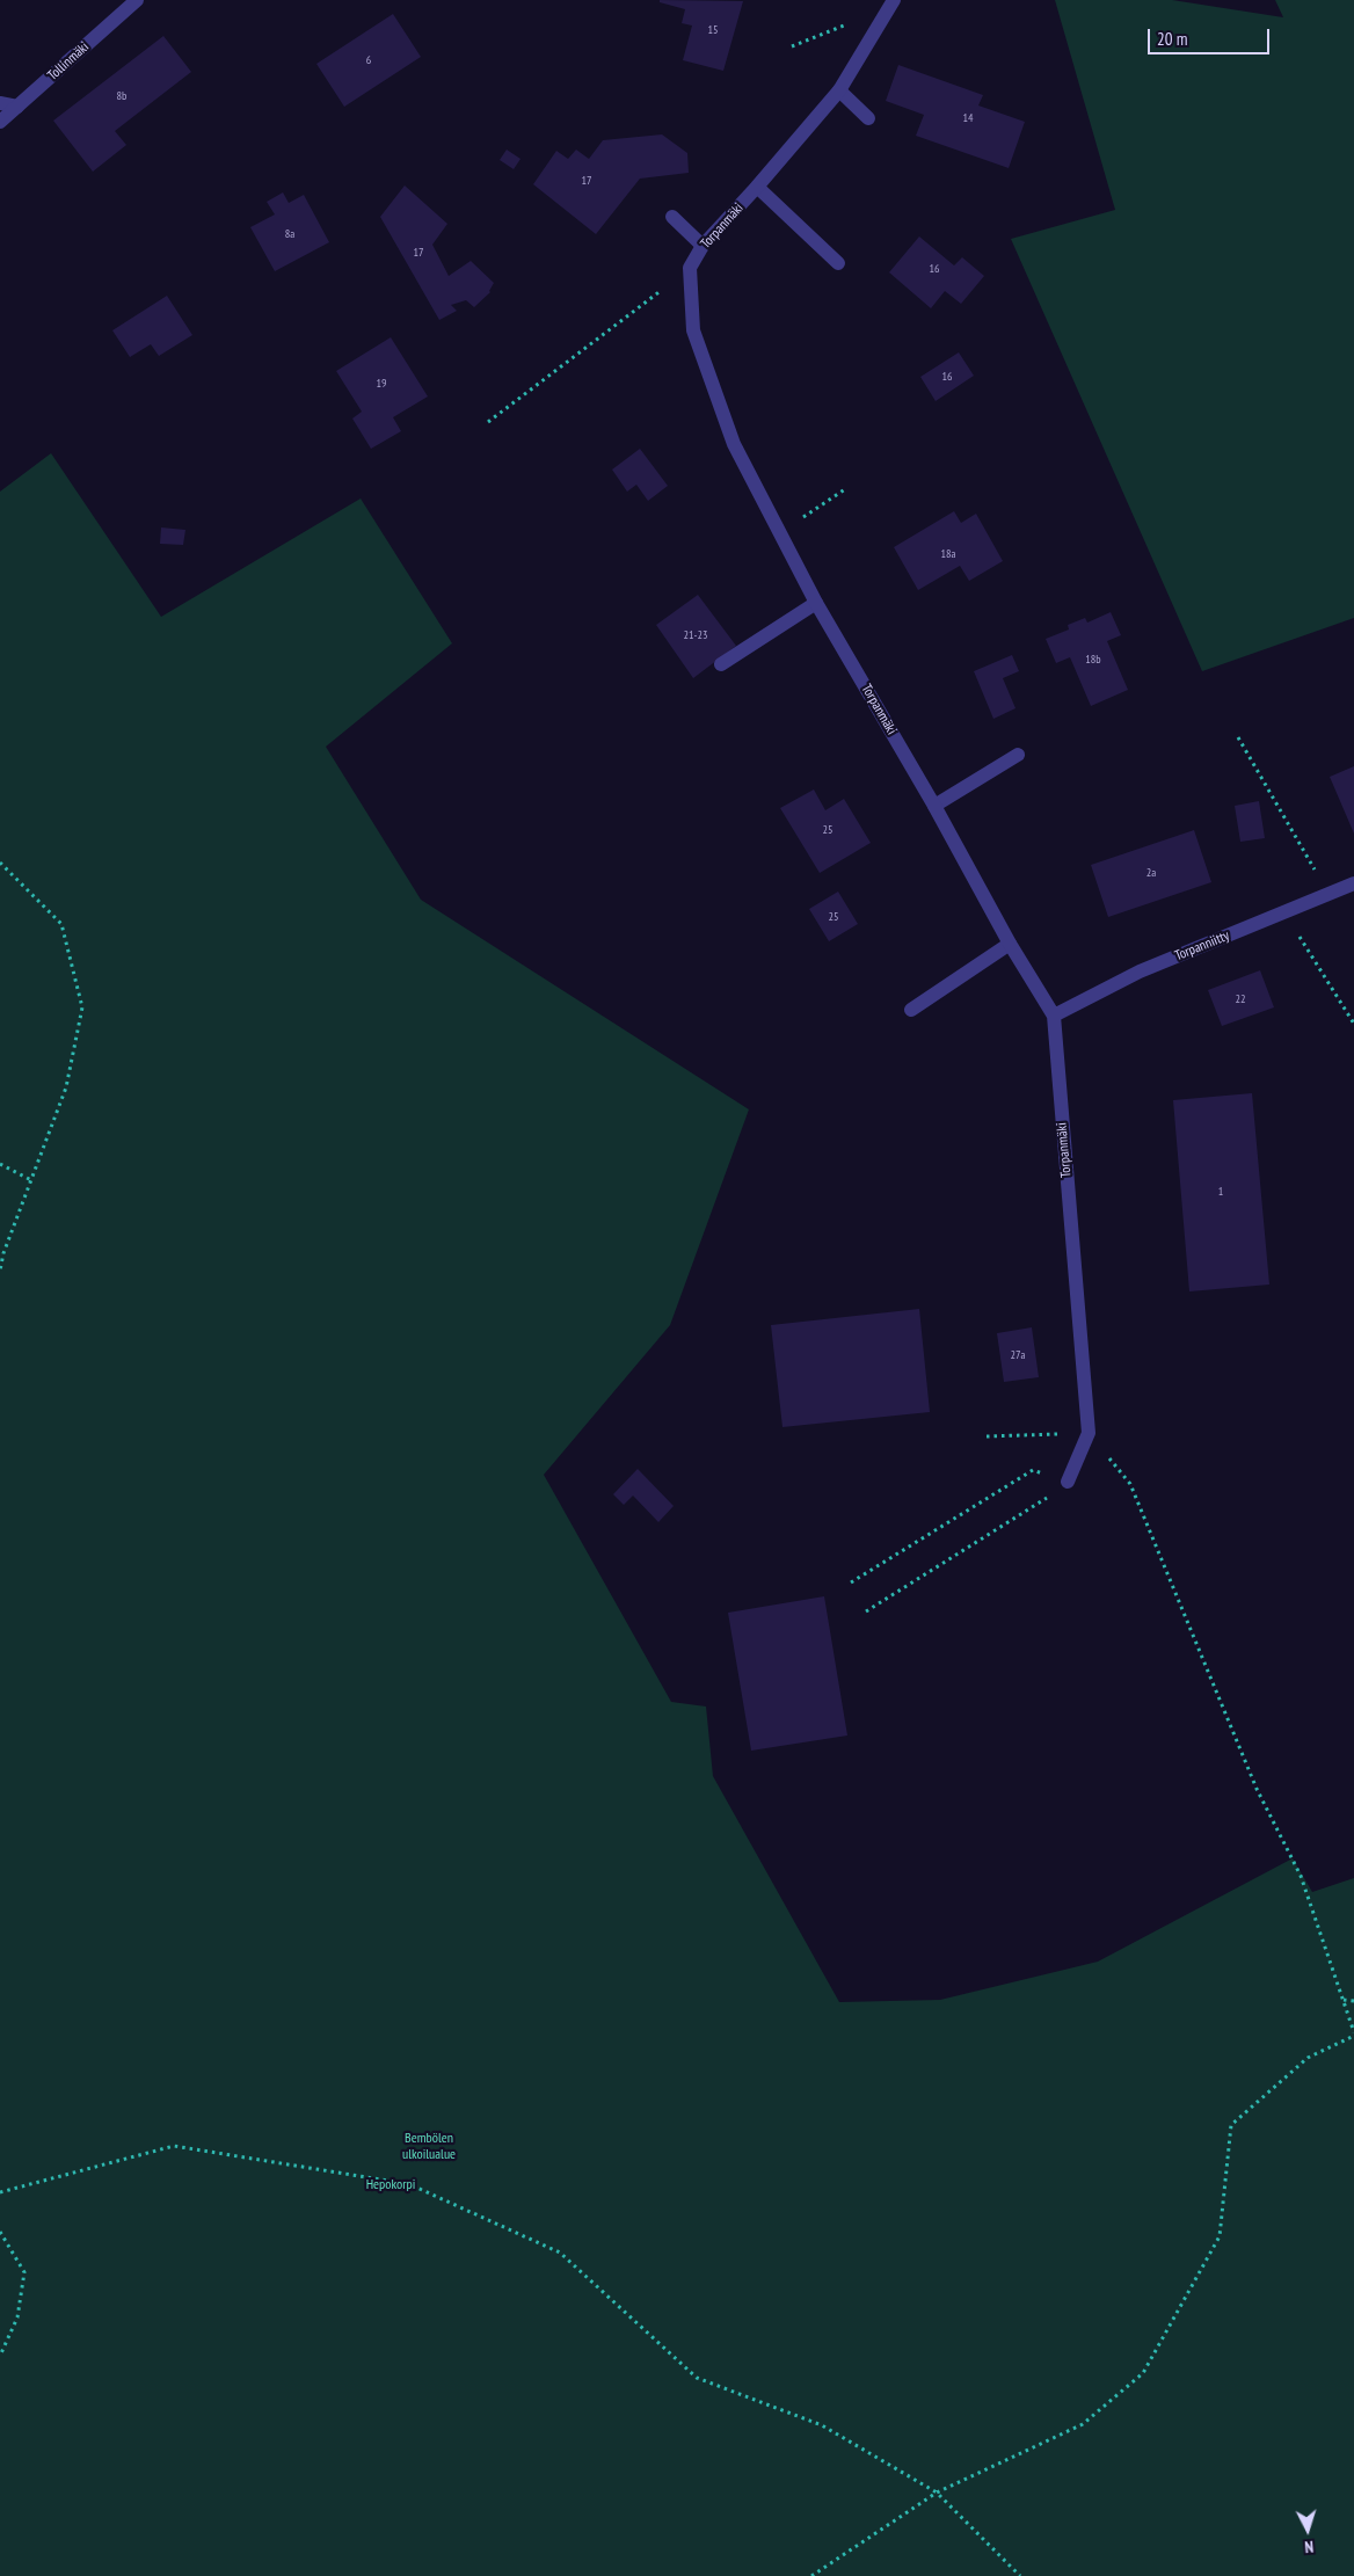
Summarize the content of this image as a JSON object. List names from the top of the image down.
{
  "streets": {
    "street": ["Tollinmäki", "Torpanmäki", "Torpanniitty"]
  },
  "crossings": [
    ["Torpanmäki", "Torpanniitty"]
  ],
  "parks": ["Bembölen ulkoilualue", "Hepokorpi"],
  "house_numbers": [
    "15",
    "6",
    "8b",
    "14",
    "17",
    "8a",
    "17",
    "16",
    "16",
    "19",
    "18a",
    "21-23",
    "18b",
    "25",
    "2a",
    "25",
    "22",
    "1",
    "27a"
  ],
  "scale_bar": "20 m",
  "north": "bottom"
}
